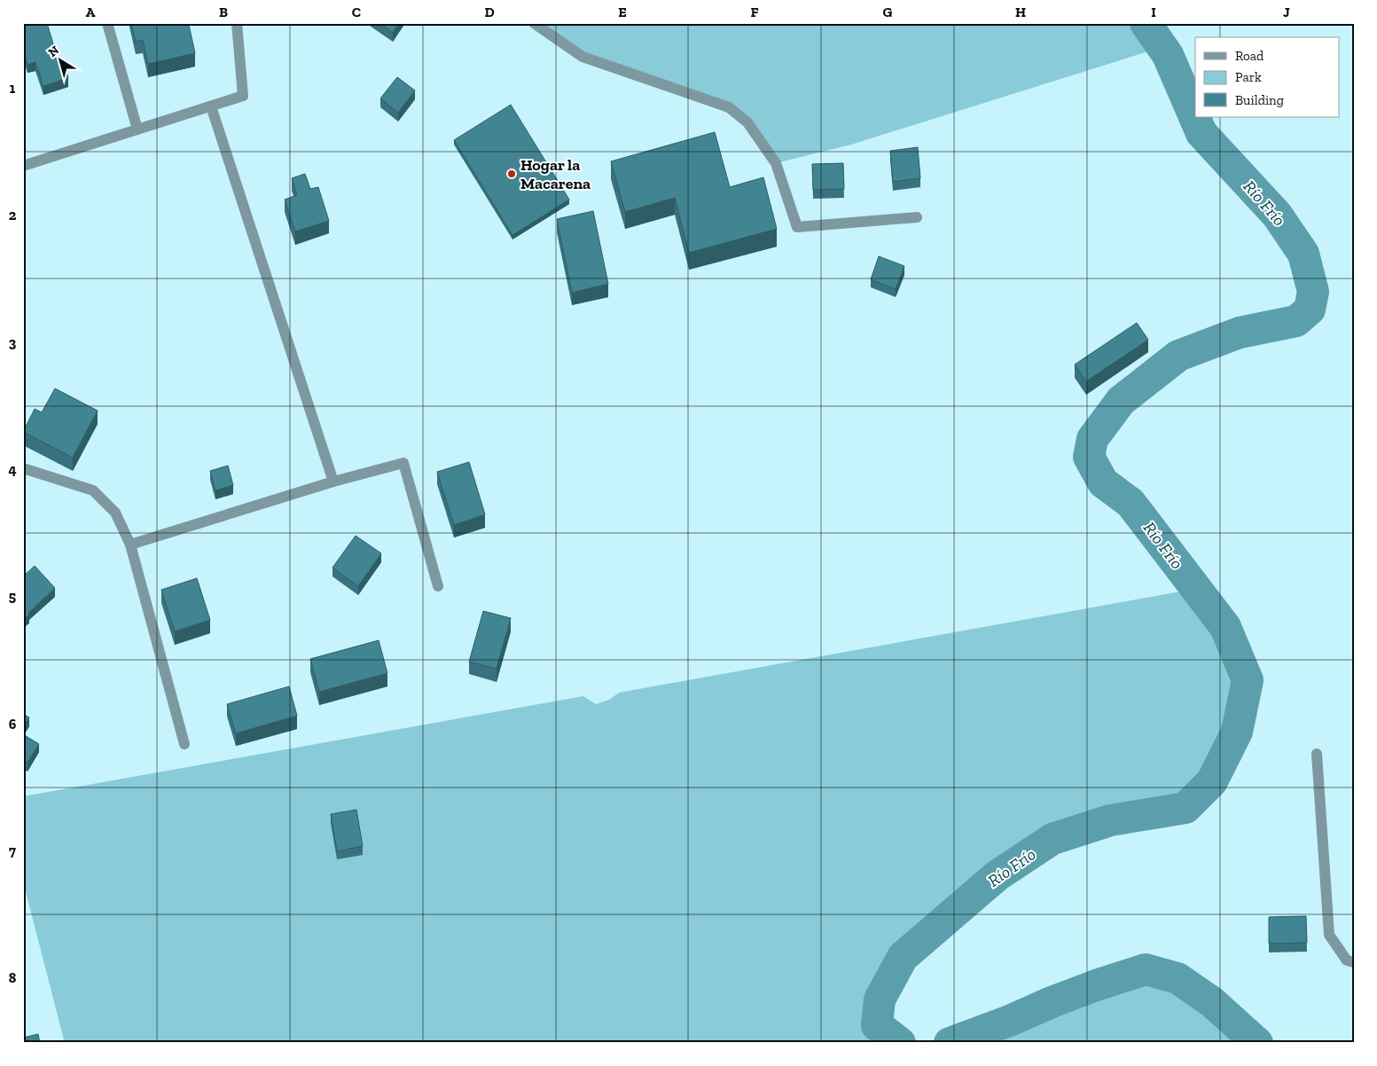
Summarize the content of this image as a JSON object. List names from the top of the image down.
{
  "water": ["Río Frío"],
  "places": ["Hogar la Macarena"],
  "legend": ["Road", "Park", "Building"],
  "north": "top left",
  "grid": {
    "columns": [
      "A",
      "B",
      "C",
      "D",
      "E",
      "F",
      "G",
      "H",
      "I",
      "J"
    ],
    "rows": [
      "1",
      "2",
      "3",
      "4",
      "5",
      "6",
      "7",
      "8"
    ]
  }
}
